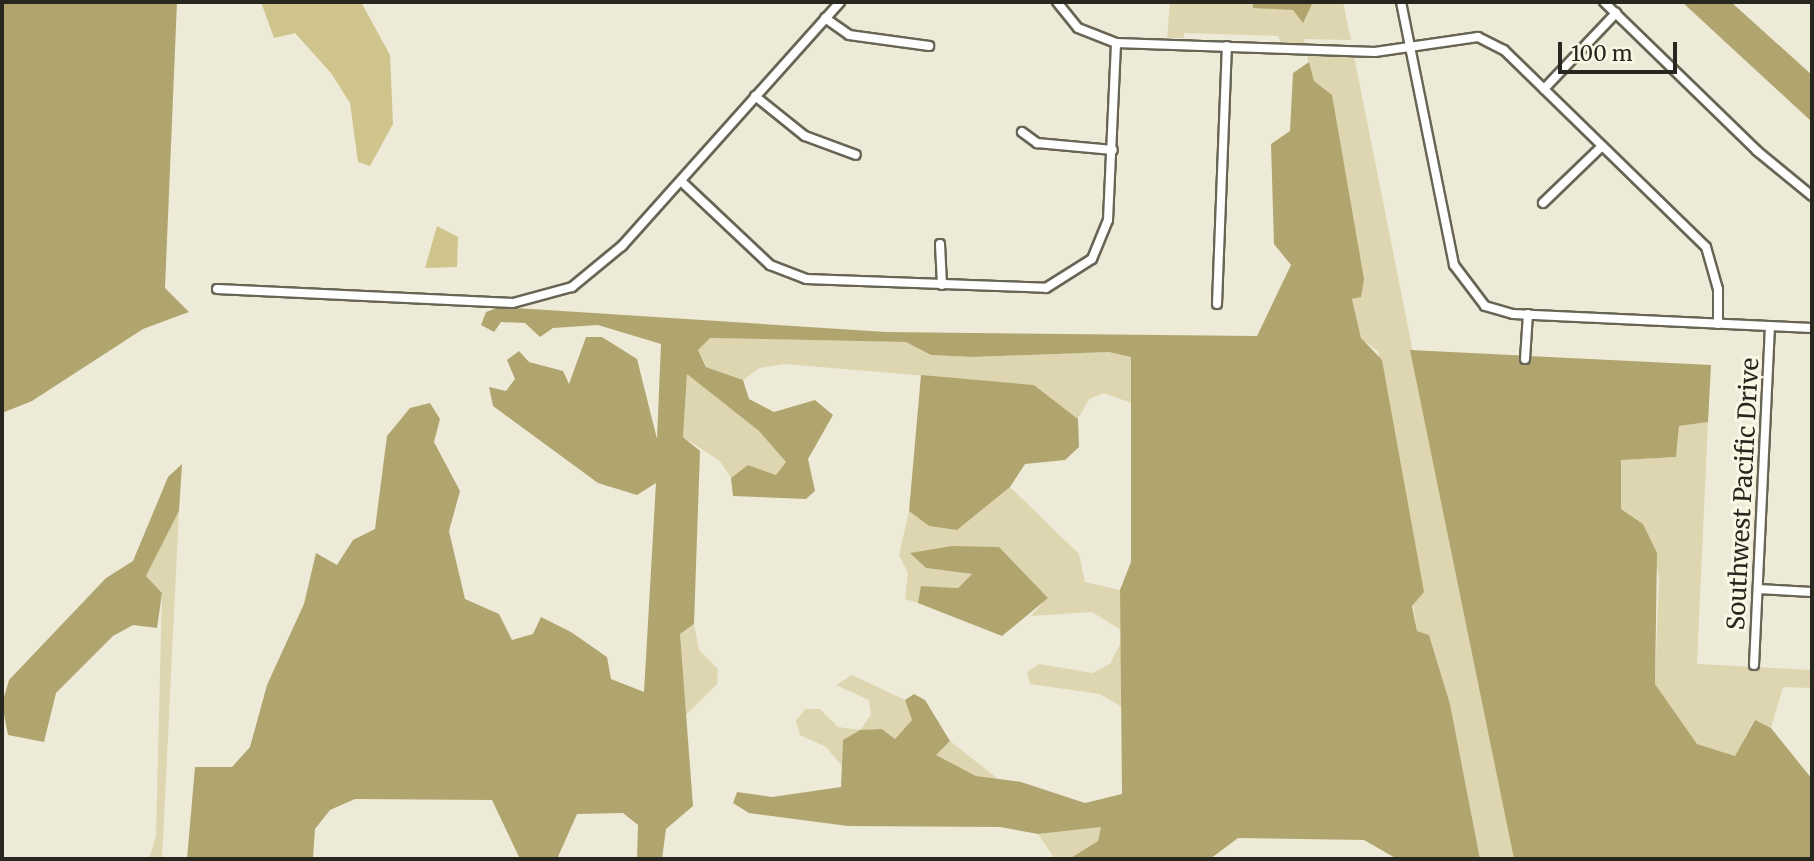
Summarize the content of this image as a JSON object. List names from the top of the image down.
{
  "streets": {
    "street": ["Southwest Pacific Drive"]
  },
  "scale_bar": "100 m"
}
